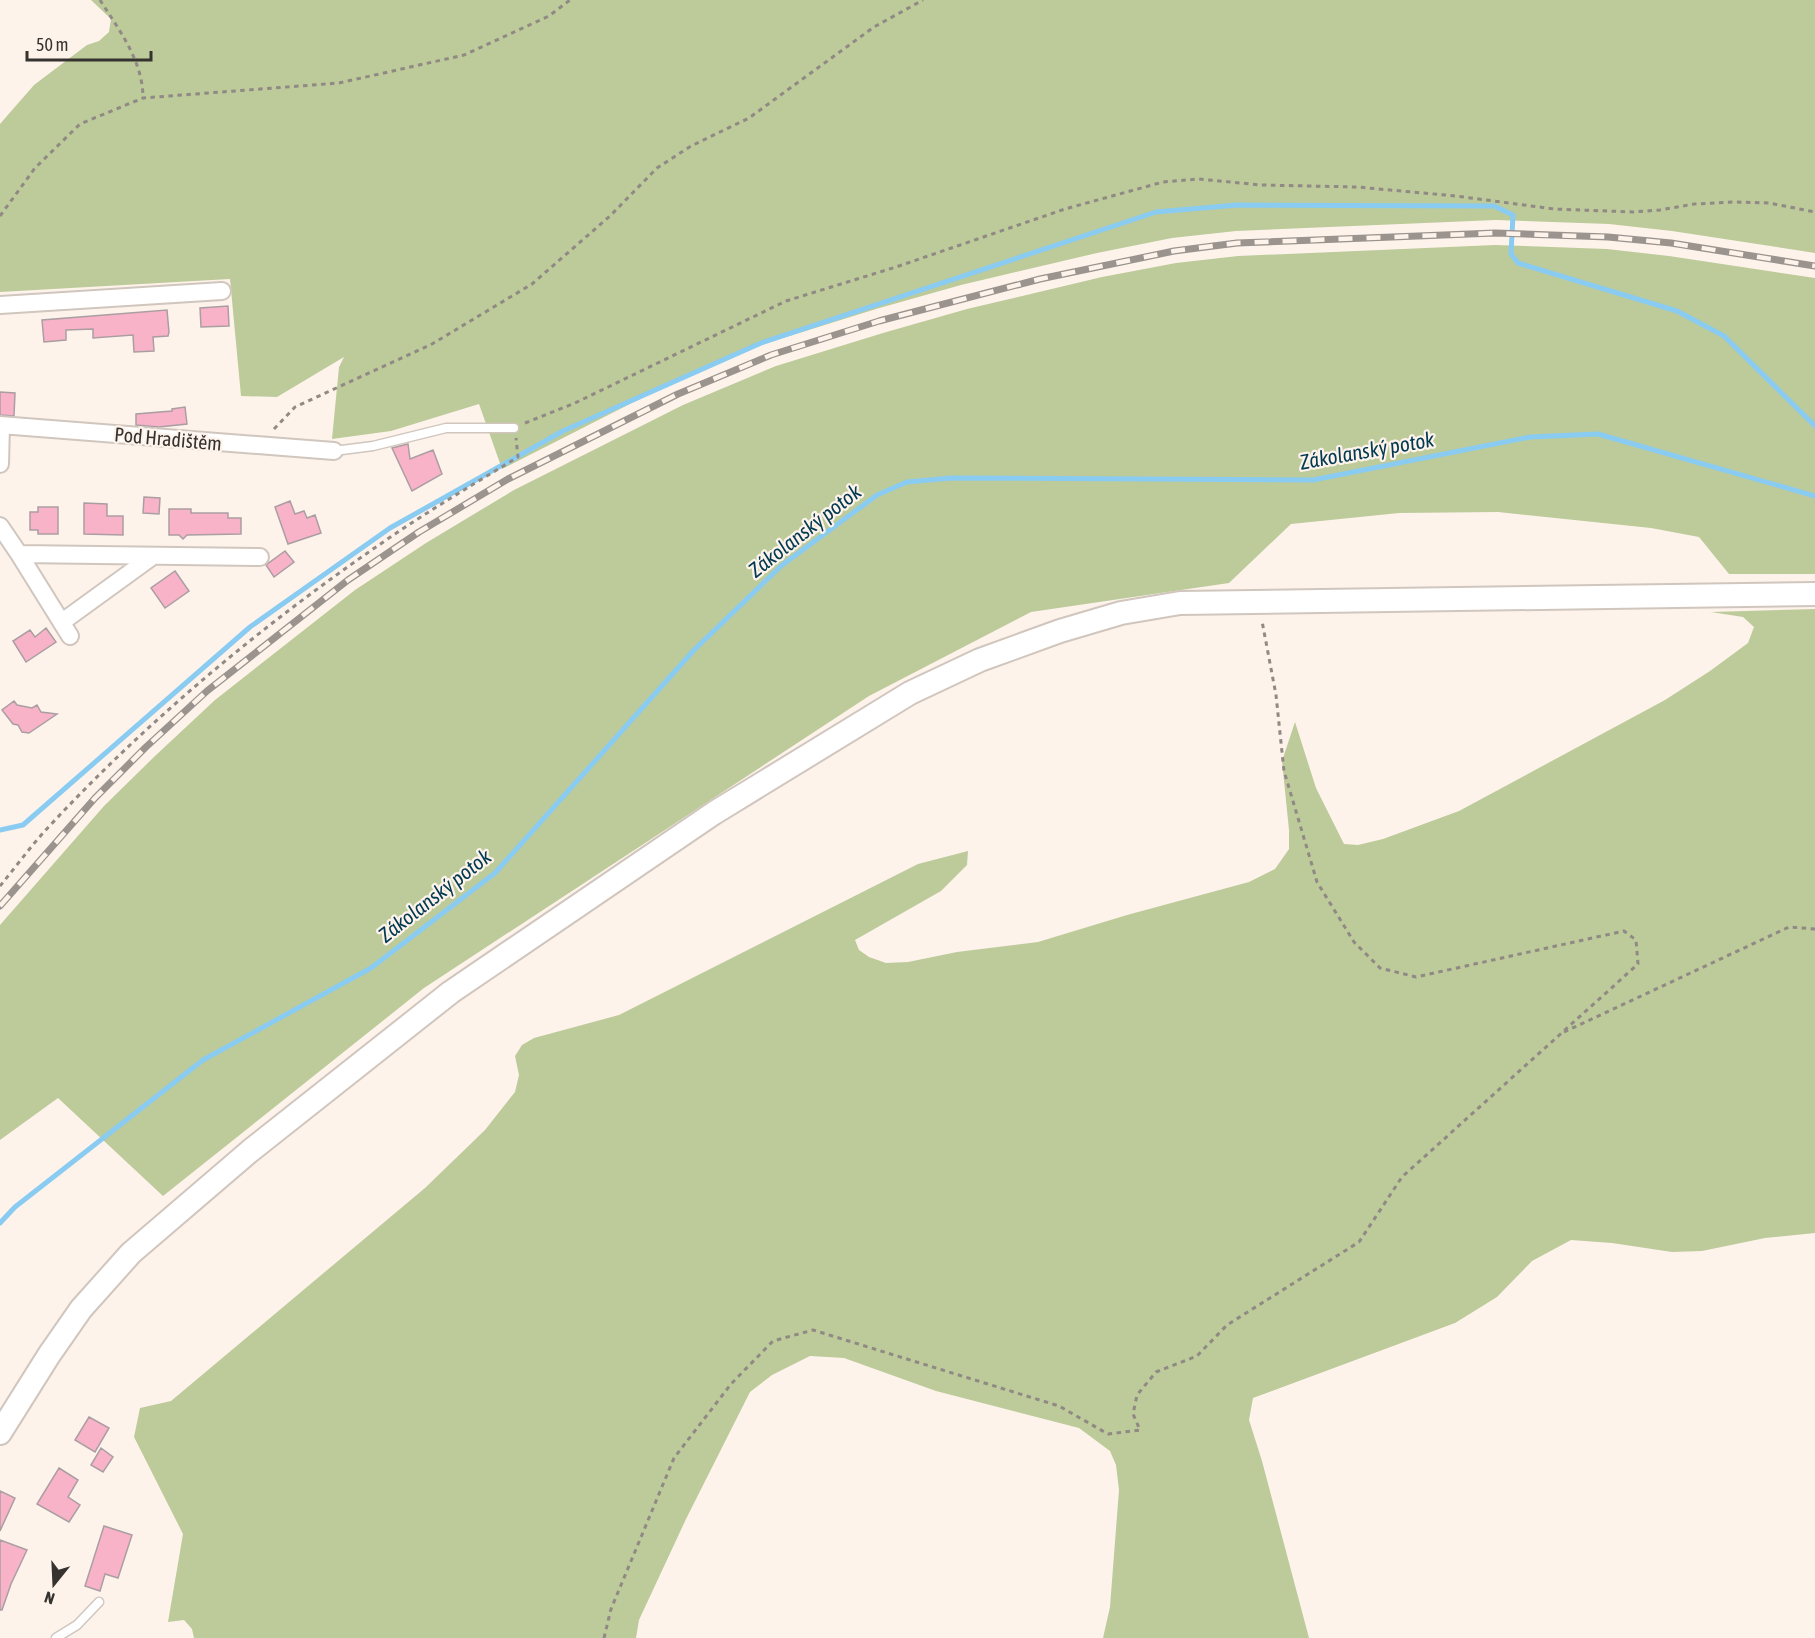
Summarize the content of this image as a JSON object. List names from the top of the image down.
{
  "streets": {
    "street": ["Pod Hradištěm"]
  },
  "water": ["Zákolanský potok"],
  "scale_bar": "50 m",
  "north": "bottom"
}
